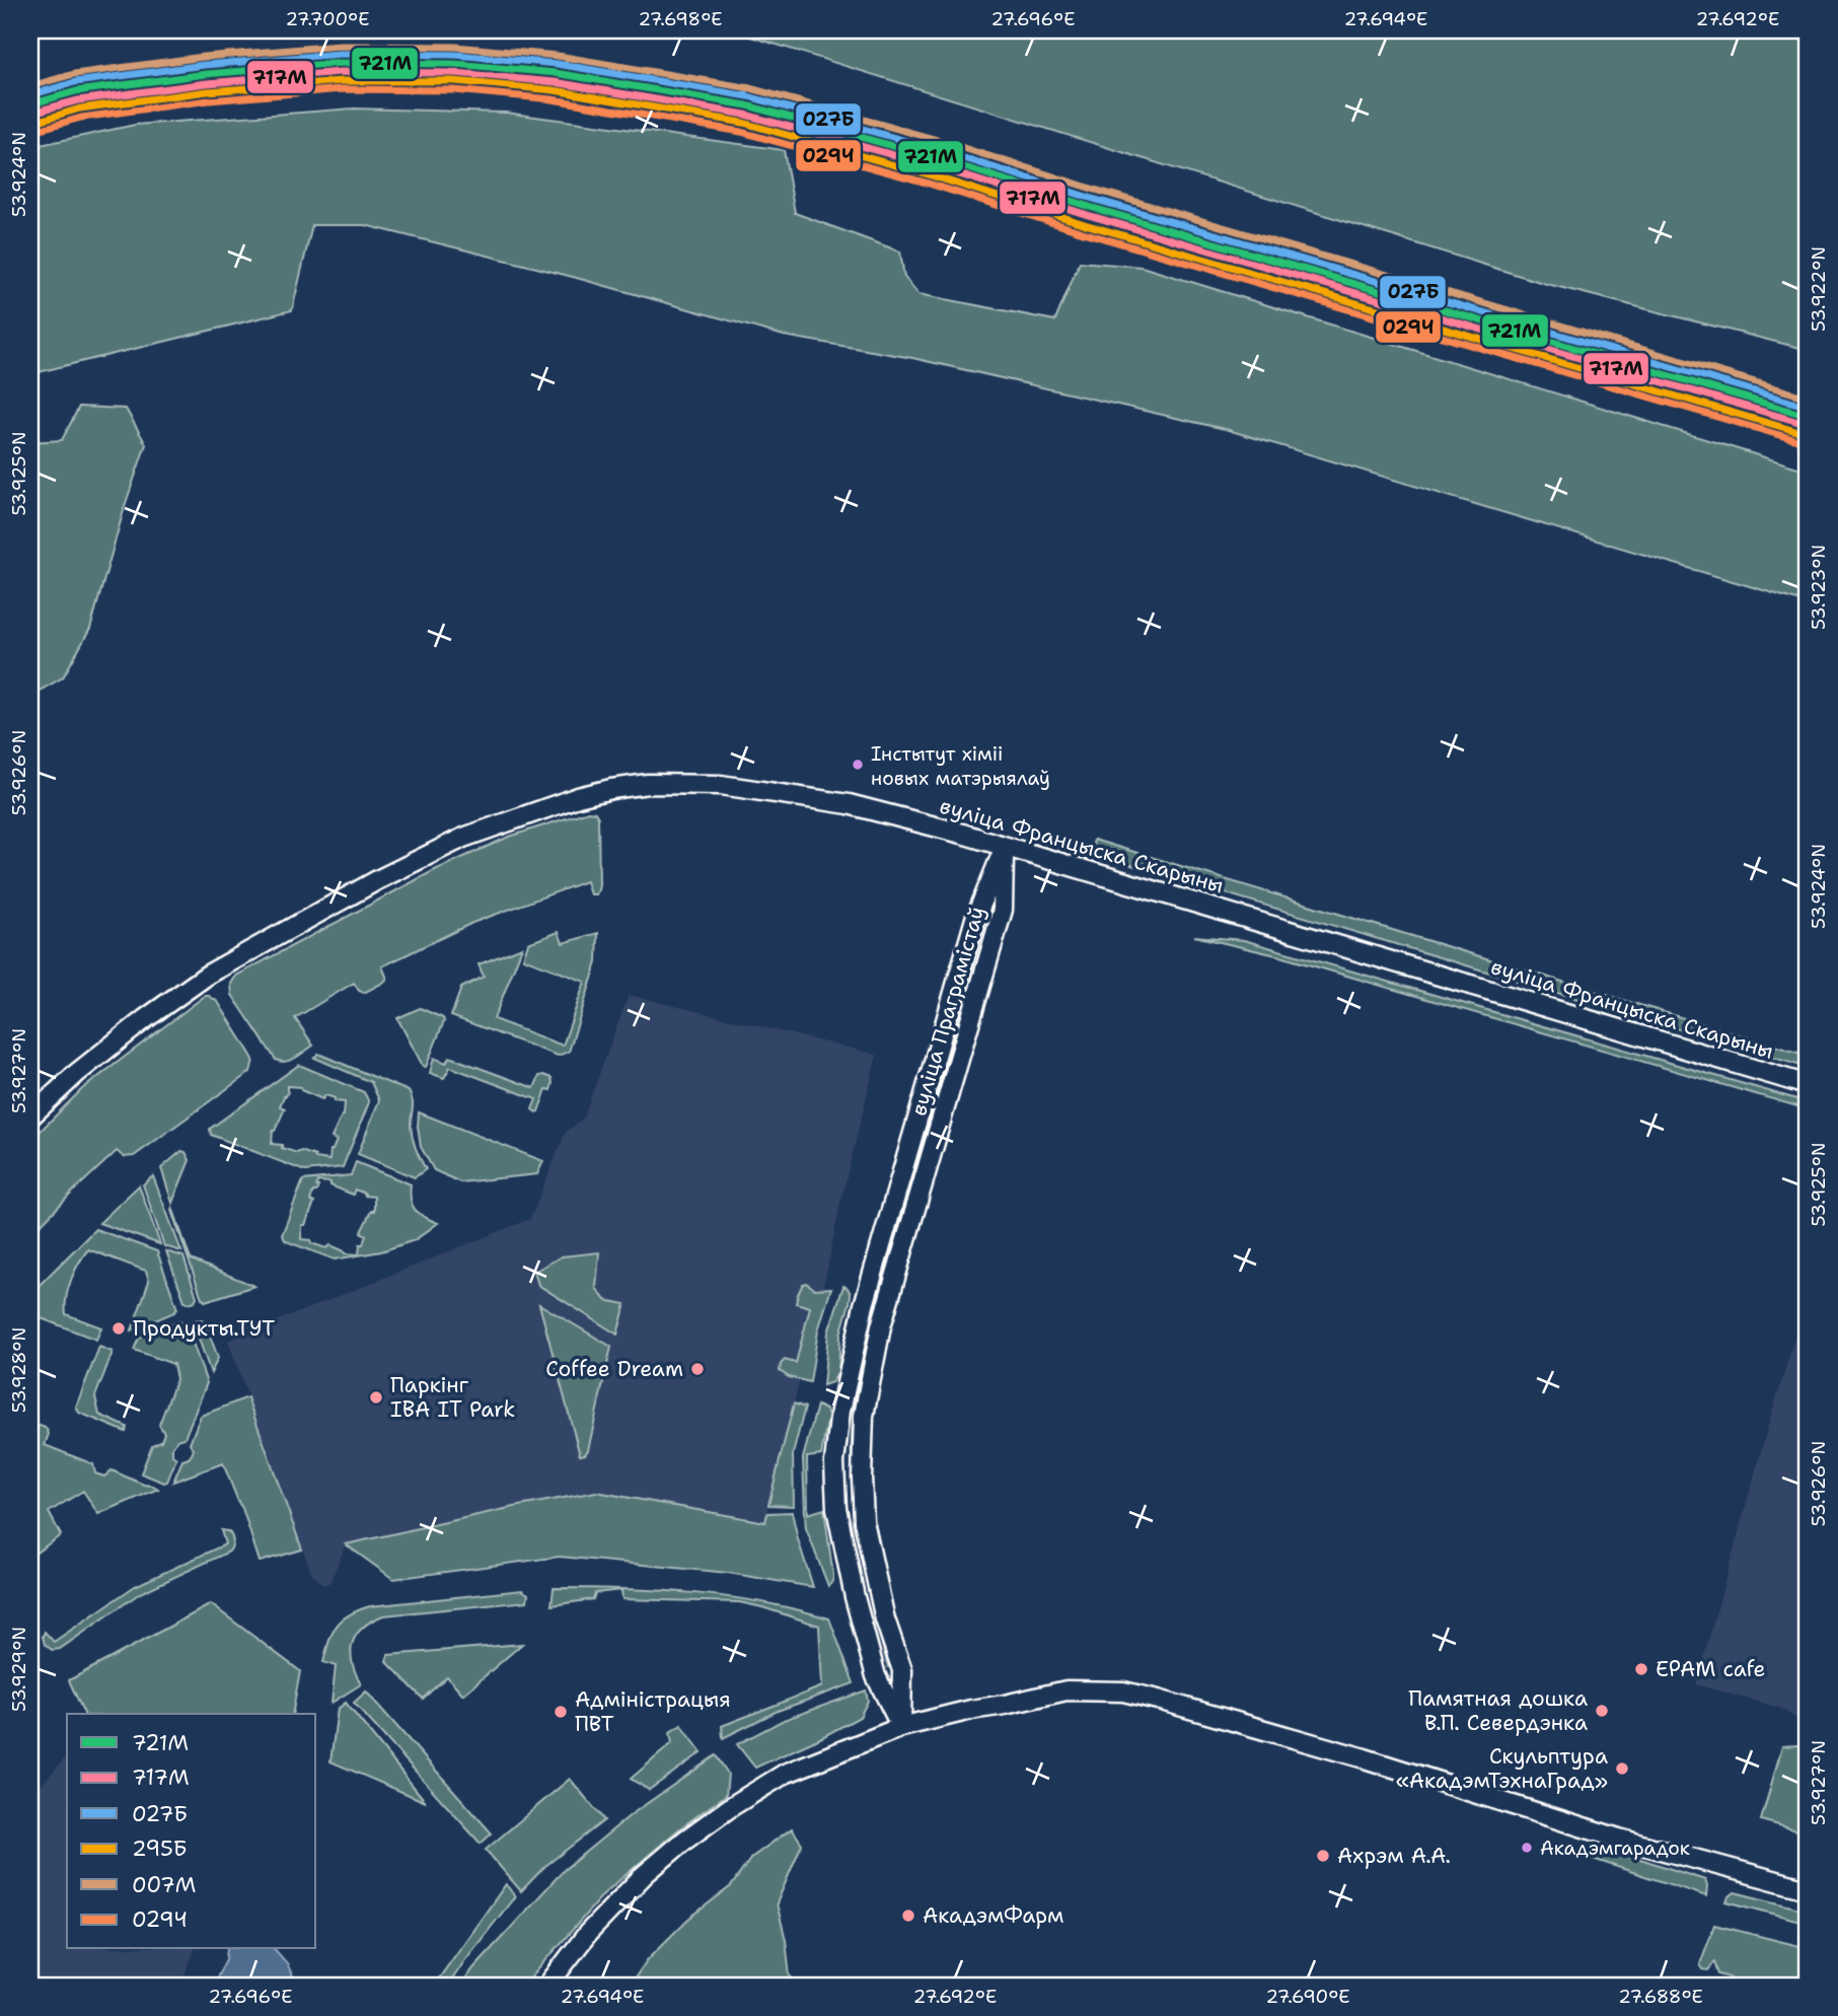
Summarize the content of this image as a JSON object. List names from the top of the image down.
{
  "streets": {
    "main road": ["вуліца Францыска Скарыны", "вуліца Праграмістаў"]
  },
  "crossings": [
    ["вуліца Францыска Скарыны", "вуліца Праграмістаў"]
  ],
  "places": [
    "Інстытут хіміі новых матэрыялаў",
    "Продукты.ТУТ",
    "Coffee Dream",
    "Паркінг IBA IT Park",
    "EPAM cafe",
    "Памятная дошка В.П. Севердэнка",
    "Адміністрацыя ПВТ",
    "Скульптура «АкадэмТэхнаГрад»",
    "Акадэмгарадок",
    "Ахрэм А.А.",
    "АкадэмФарм"
  ],
  "lines": [
    "transit line 007М",
    "transit line 027Б",
    "transit line 721М",
    "transit line 717М",
    "transit line 295Б",
    "transit line 029Ч"
  ],
  "legend": [
    "721М",
    "717М",
    "027Б",
    "295Б",
    "007М",
    "029Ч"
  ],
  "coordinates": [
    "27.700°E",
    "27.698°E",
    "27.696°E",
    "27.694°E",
    "27.692°E",
    "53.924°N",
    "53.922°N",
    "53.925°N",
    "53.923°N",
    "53.926°N",
    "53.927°N",
    "53.928°N",
    "53.929°N",
    "27.690°E",
    "27.688°E"
  ]
}
